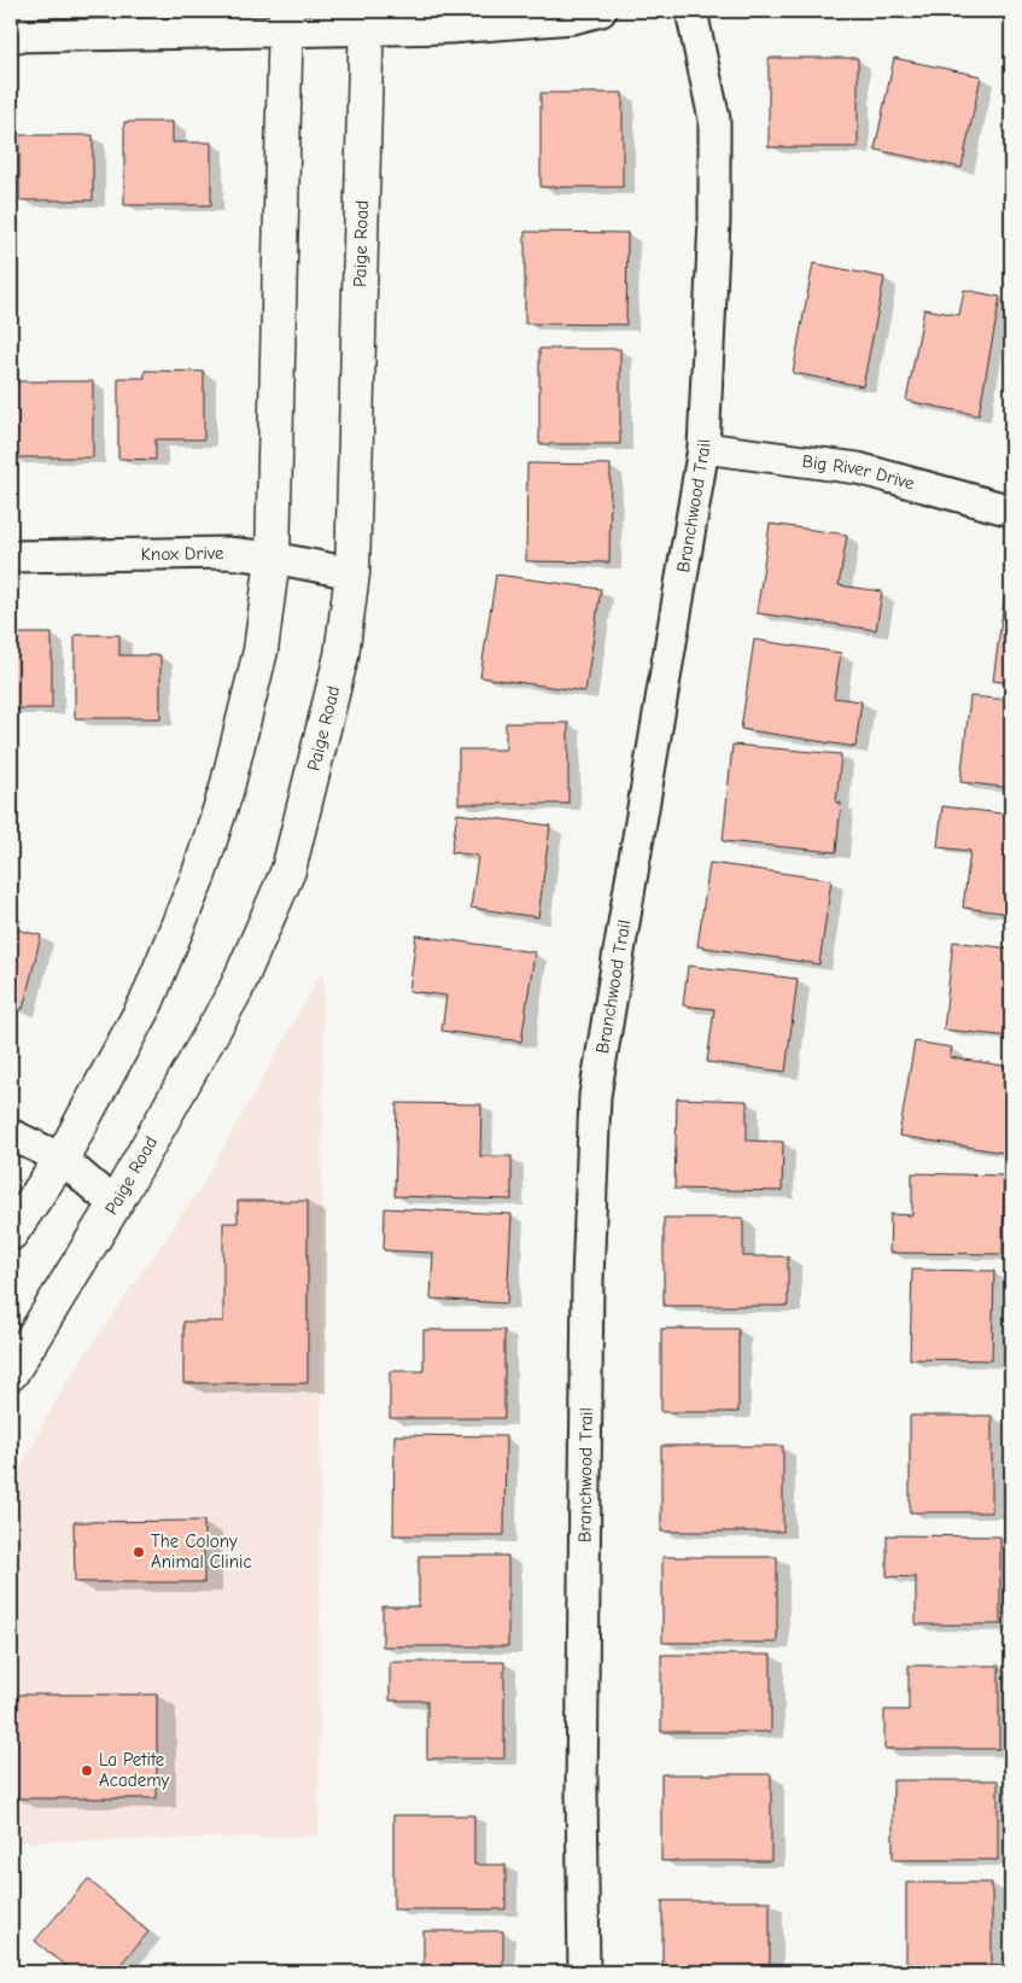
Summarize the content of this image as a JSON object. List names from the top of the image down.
{
  "streets": {
    "main road": ["Paige Road"],
    "street": ["Big River Drive", "Branchwood Trail", "Knox Drive"]
  },
  "crossings": [
    ["Paige Road", "Knox Drive"],
    ["Big River Drive", "Branchwood Trail"]
  ],
  "places": ["The Colony Animal Clinic", "La Petite Academy"]
}
